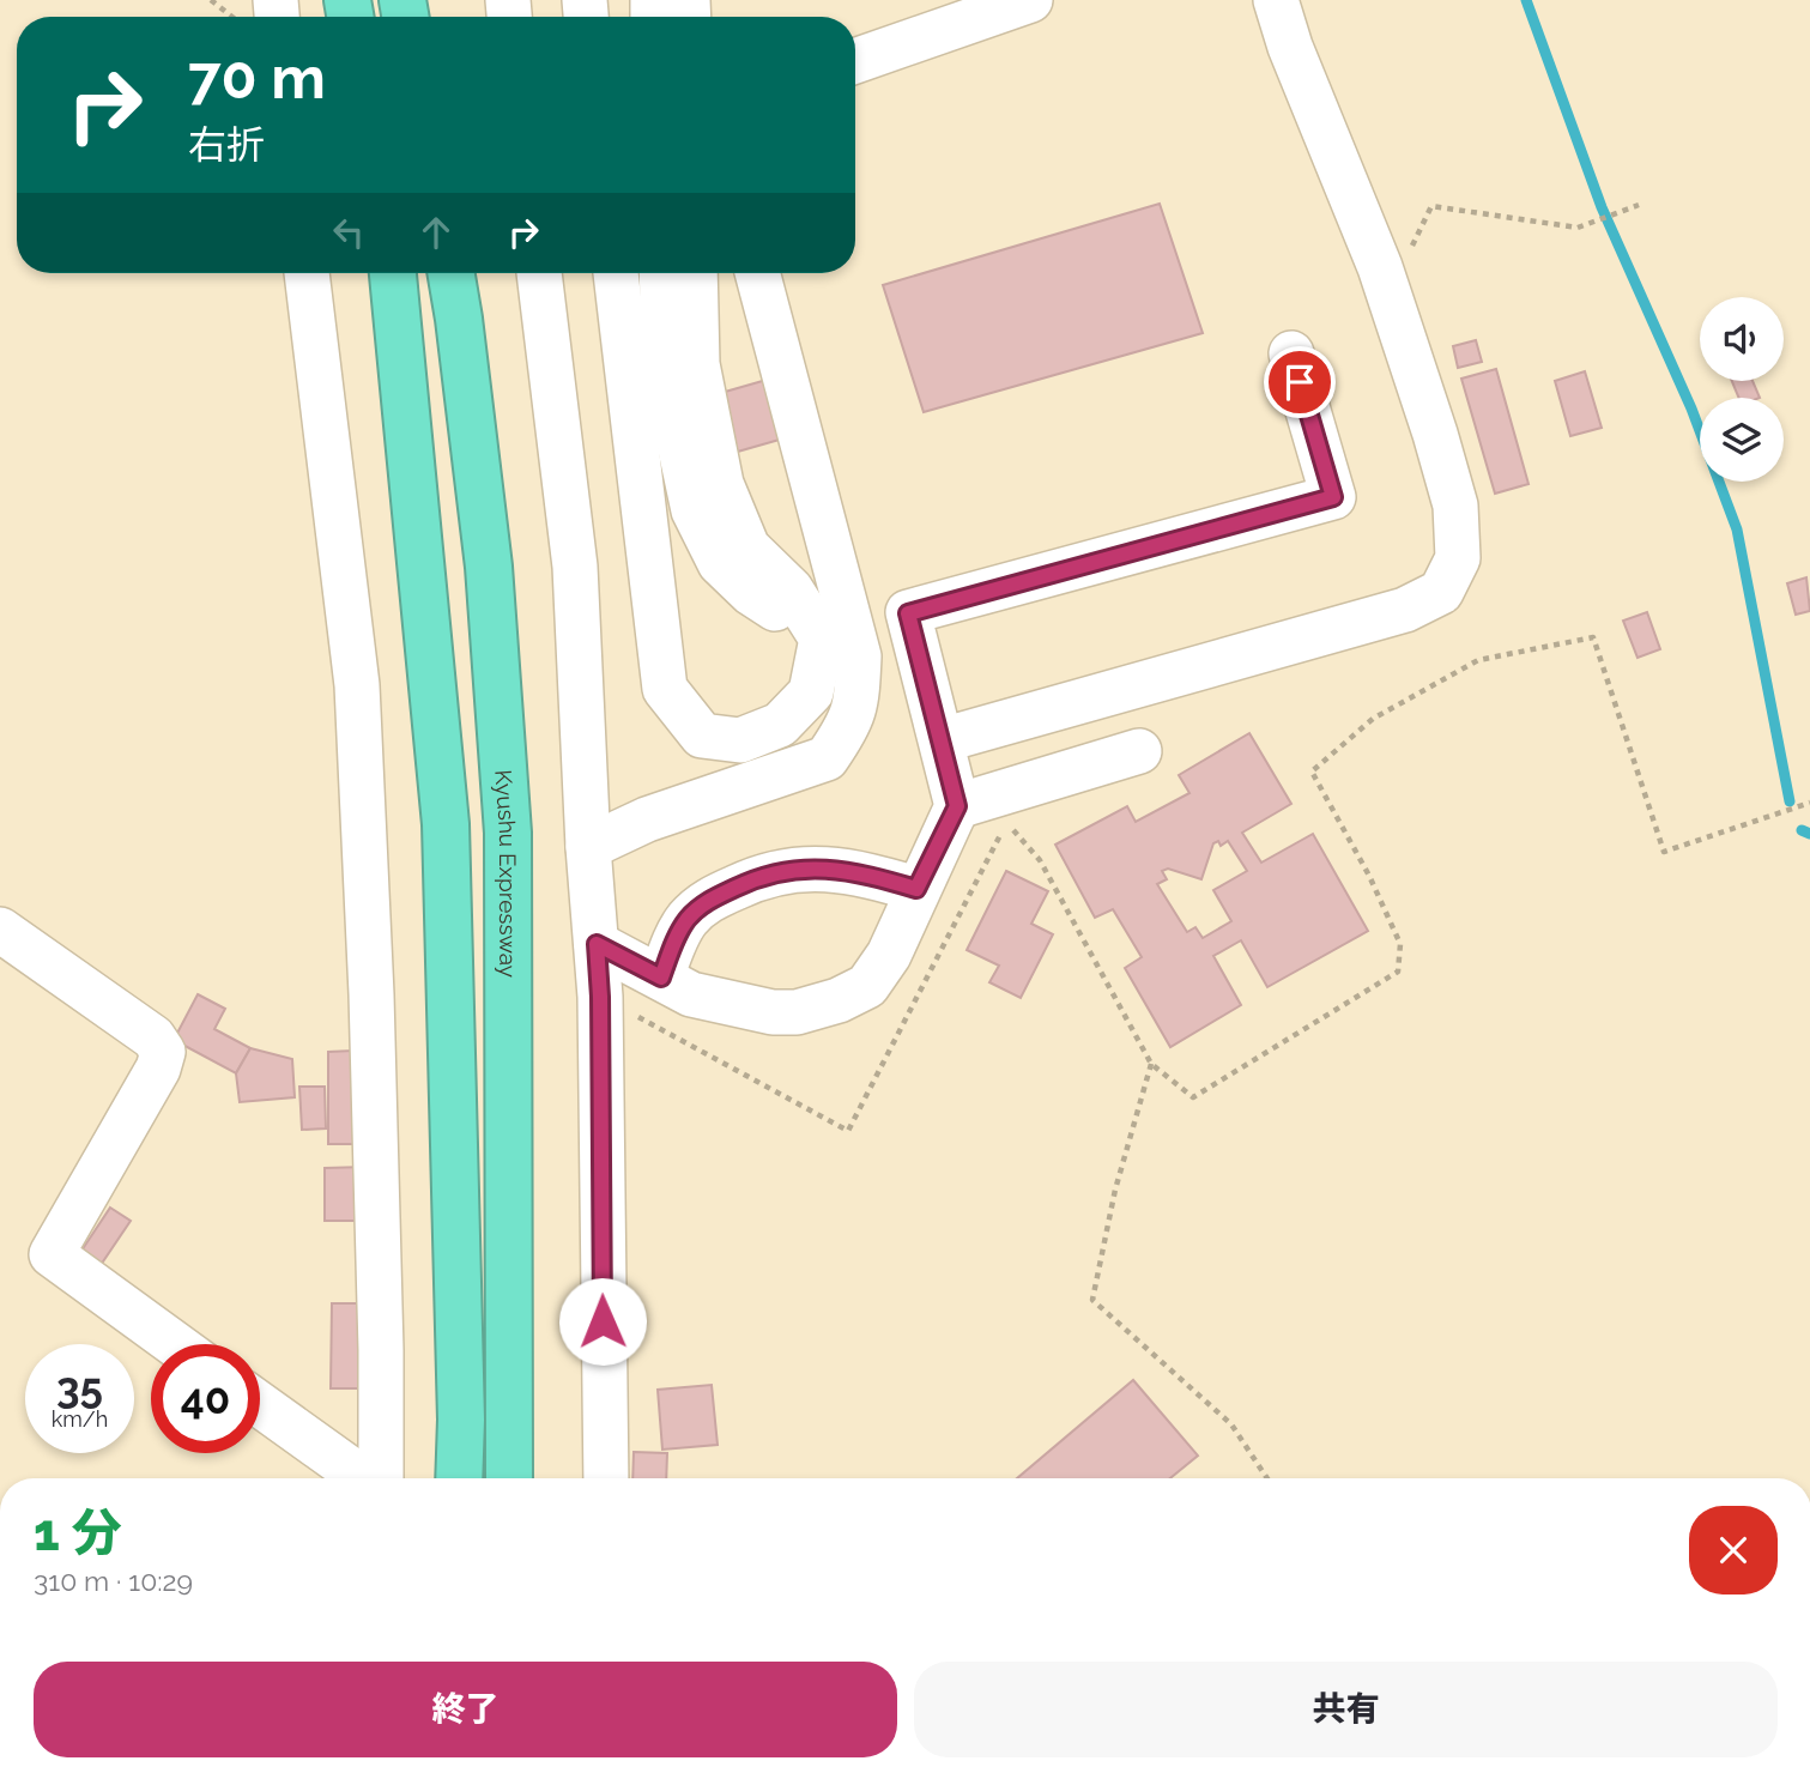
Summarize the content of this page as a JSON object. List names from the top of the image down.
{
  "streets": {
    "highway": ["Kyushu Expressway"]
  },
  "page": {
    "turn": ["70 m", "右折"],
    "speed": "35 km/h",
    "limit": "40",
    "heading": ["1 分", "310 m · 10:29"],
    "buttons": ["終了", "共有"]
  }
}
